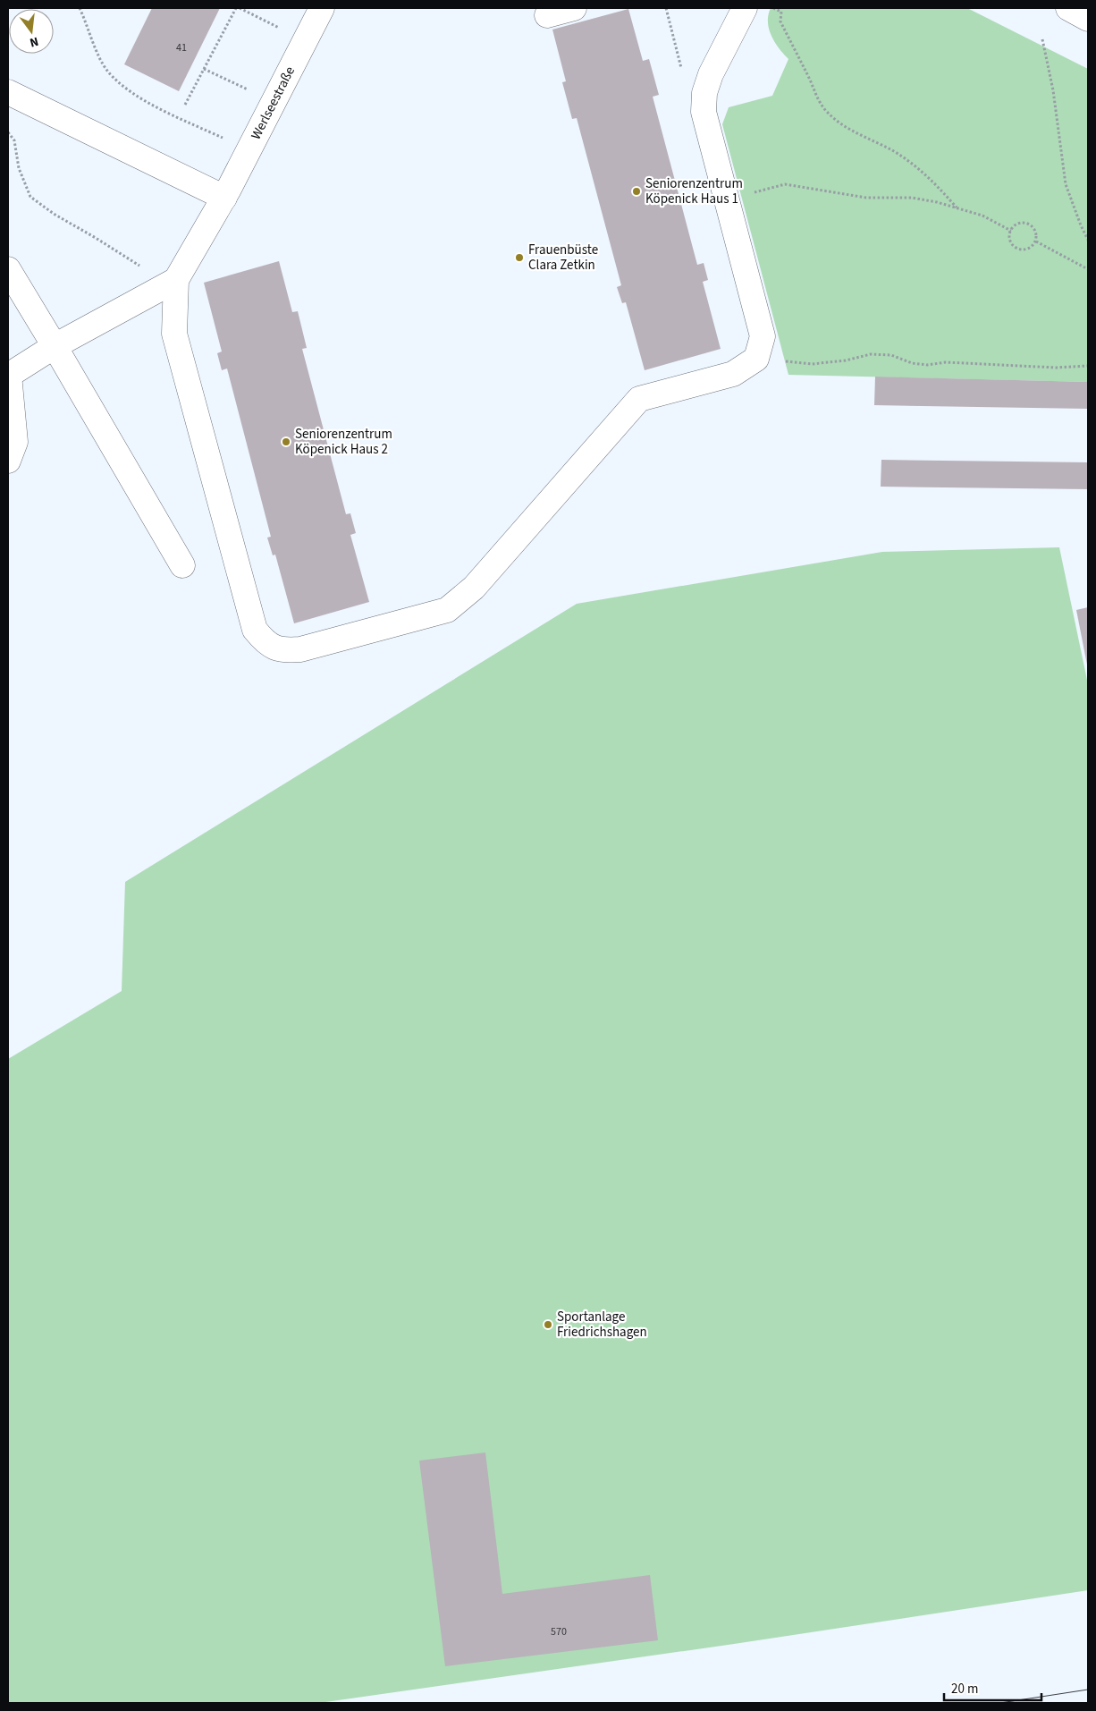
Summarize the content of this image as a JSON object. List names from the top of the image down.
{
  "streets": {
    "street": ["Werlseestraße"]
  },
  "places": [
    "Seniorenzentrum Köpenick Haus 1",
    "Frauenbüste Clara Zetkin",
    "Seniorenzentrum Köpenick Haus 2",
    "Sportanlage Friedrichshagen"
  ],
  "house_numbers": ["41", "570"],
  "scale_bar": "20 m",
  "north": "bottom"
}
